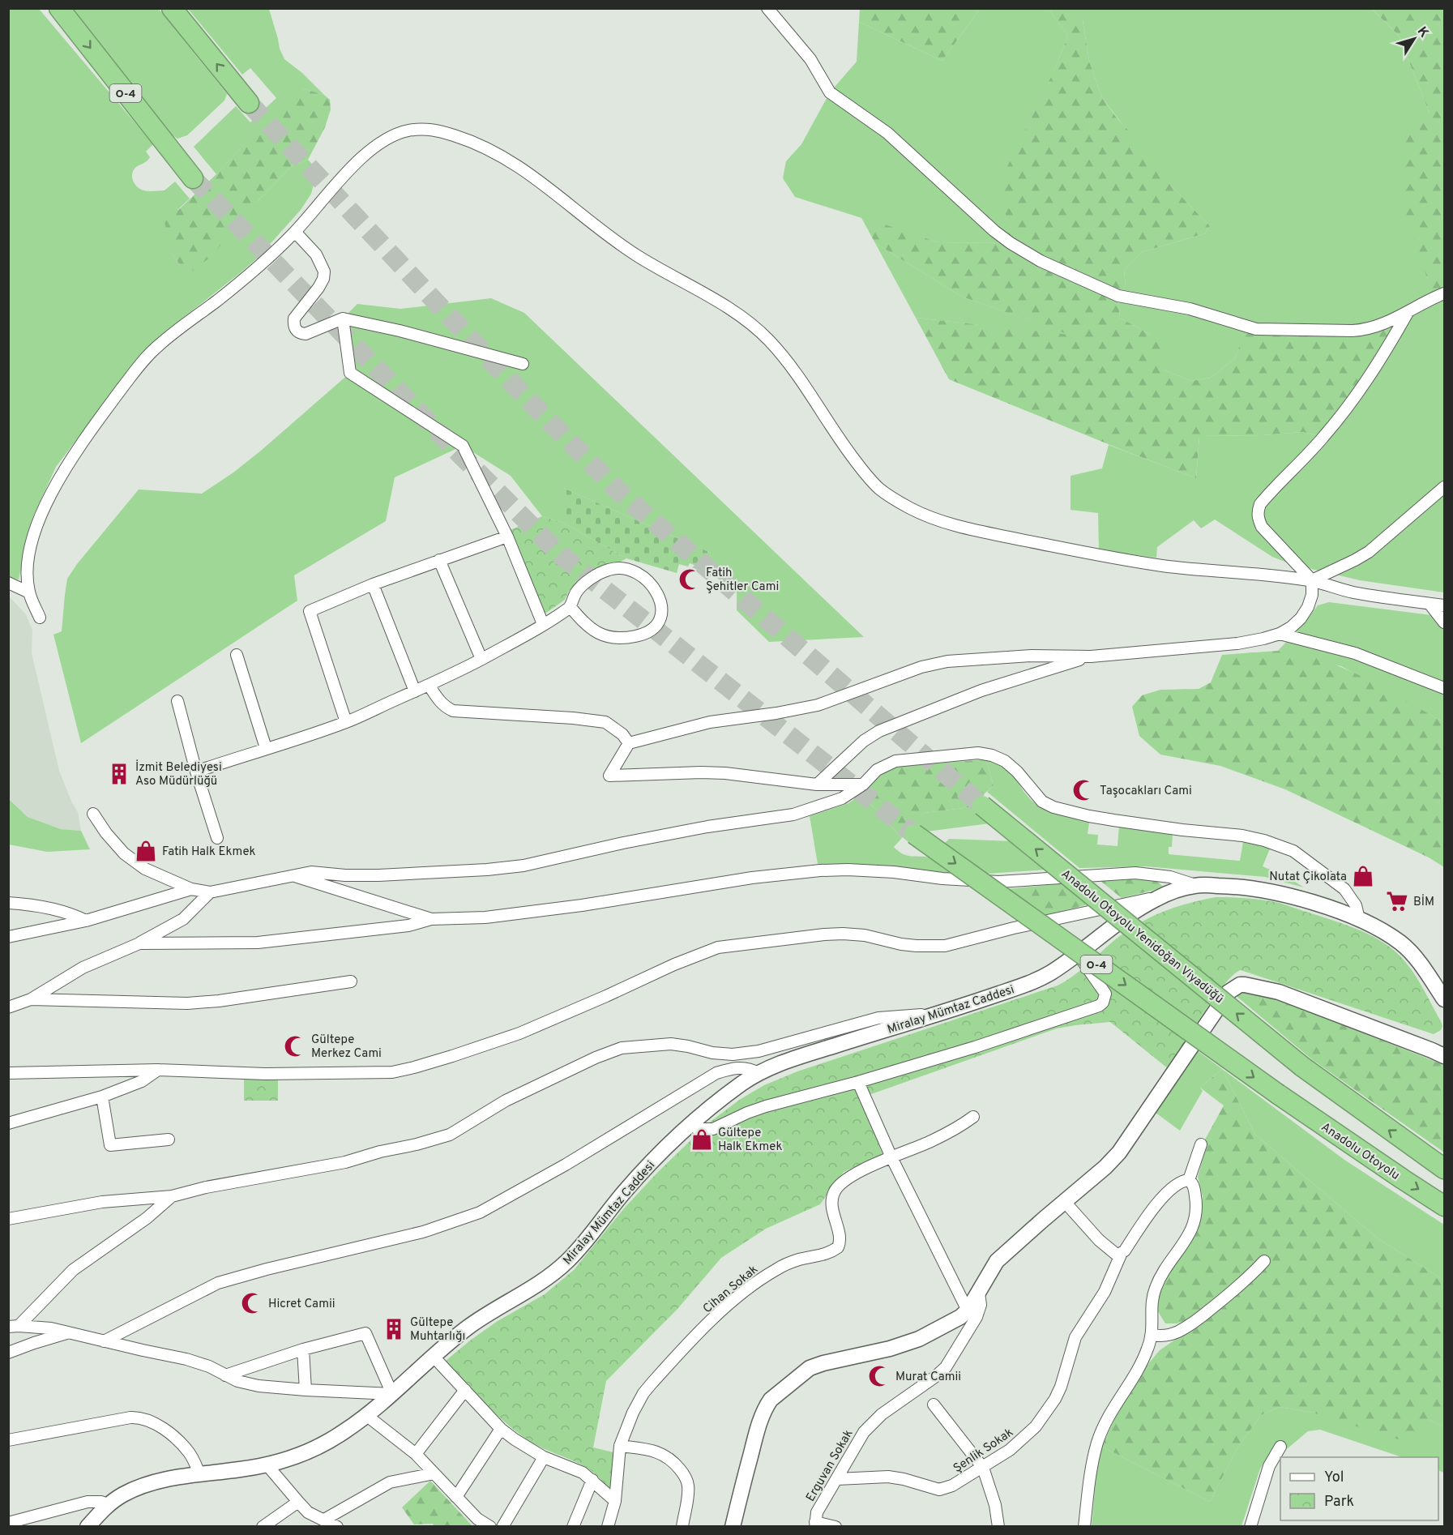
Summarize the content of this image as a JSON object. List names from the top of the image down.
{
  "streets": {
    "highway": ["O-4", "Anadolu Otoyolu Yenidoğan Viyadüğü", "Anadolu Otoyolu"],
    "main road": ["Miralay Mümtaz Caddesi"],
    "street": ["Cihan Sokak", "Şenlik Sokak", "Erguvan Sokak"]
  },
  "crossings": [
    ["Şenlik Sokak", "Erguvan Sokak"]
  ],
  "one_way": ["Anadolu Otoyolu Yenidoğan Viyadüğü", "Anadolu Otoyolu"],
  "places": {
    "mosque": [
      "Fatih Şehitler Cami",
      "Taşocakları Cami",
      "Gültepe Merkez Cami",
      "Hicret Camii",
      "Murat Camii"
    ],
    "building": ["İzmit Belediyesi Aso Müdürlüğü", "Gültepe Muhtarlığı"],
    "shop": ["Fatih Halk Ekmek", "Nutat Çikolata", "Gültepe Halk Ekmek"],
    "supermarket": ["BİM"]
  },
  "legend": ["Yol", "Park"],
  "north": "top right"
}
